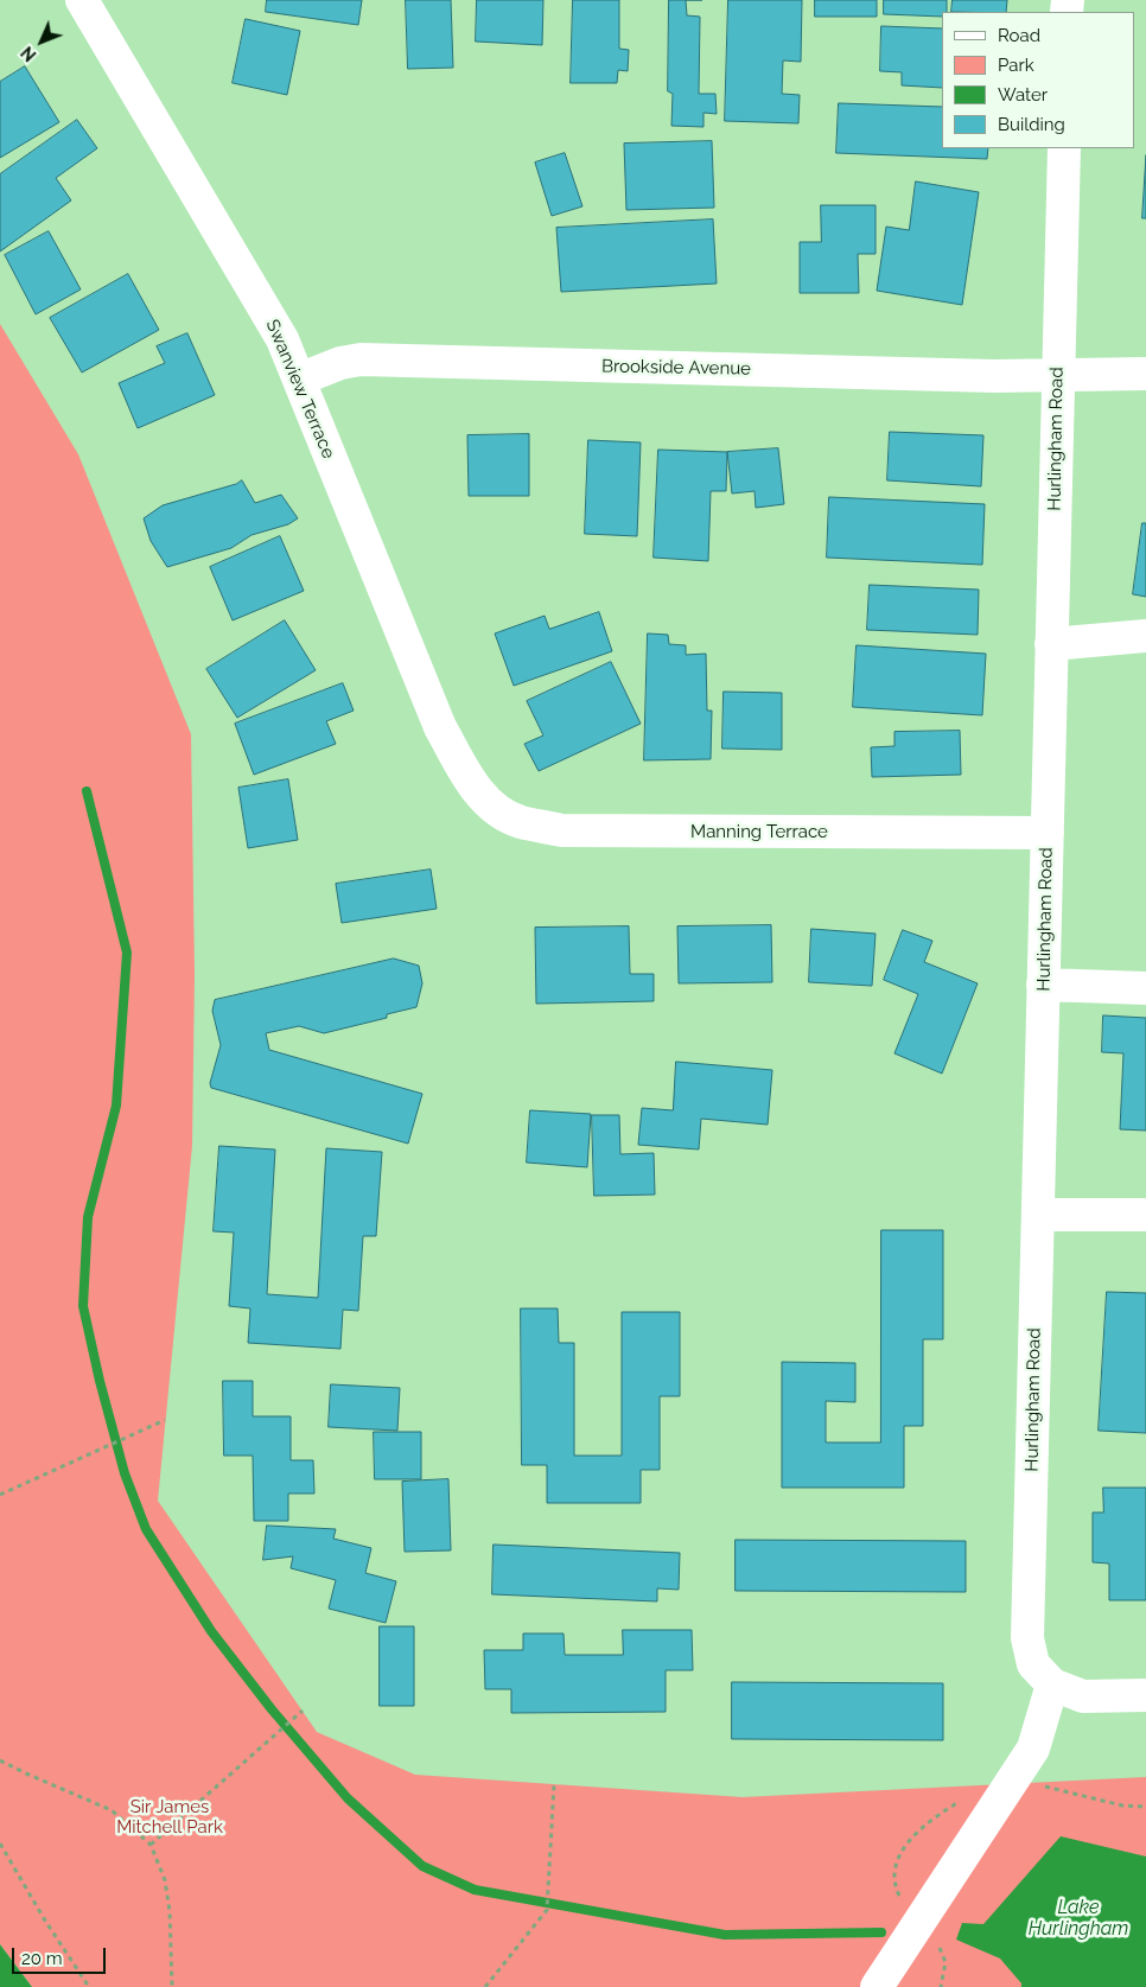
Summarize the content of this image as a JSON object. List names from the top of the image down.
{
  "streets": {
    "street": [
      "Brookside Avenue",
      "Swanview Terrace",
      "Hurlingham Road",
      "Manning Terrace"
    ]
  },
  "crossings": [
    ["Brookside Avenue", "Swanview Terrace"],
    ["Brookside Avenue", "Hurlingham Road"],
    ["Swanview Terrace", "Manning Terrace"],
    ["Hurlingham Road", "Manning Terrace"]
  ],
  "water": ["Lake Hurlingham"],
  "parks": ["Sir James Mitchell Park"],
  "legend": [
    "Road",
    "Park",
    "Water",
    "Building"
  ],
  "scale_bar": "20 m",
  "north": "bottom left"
}
